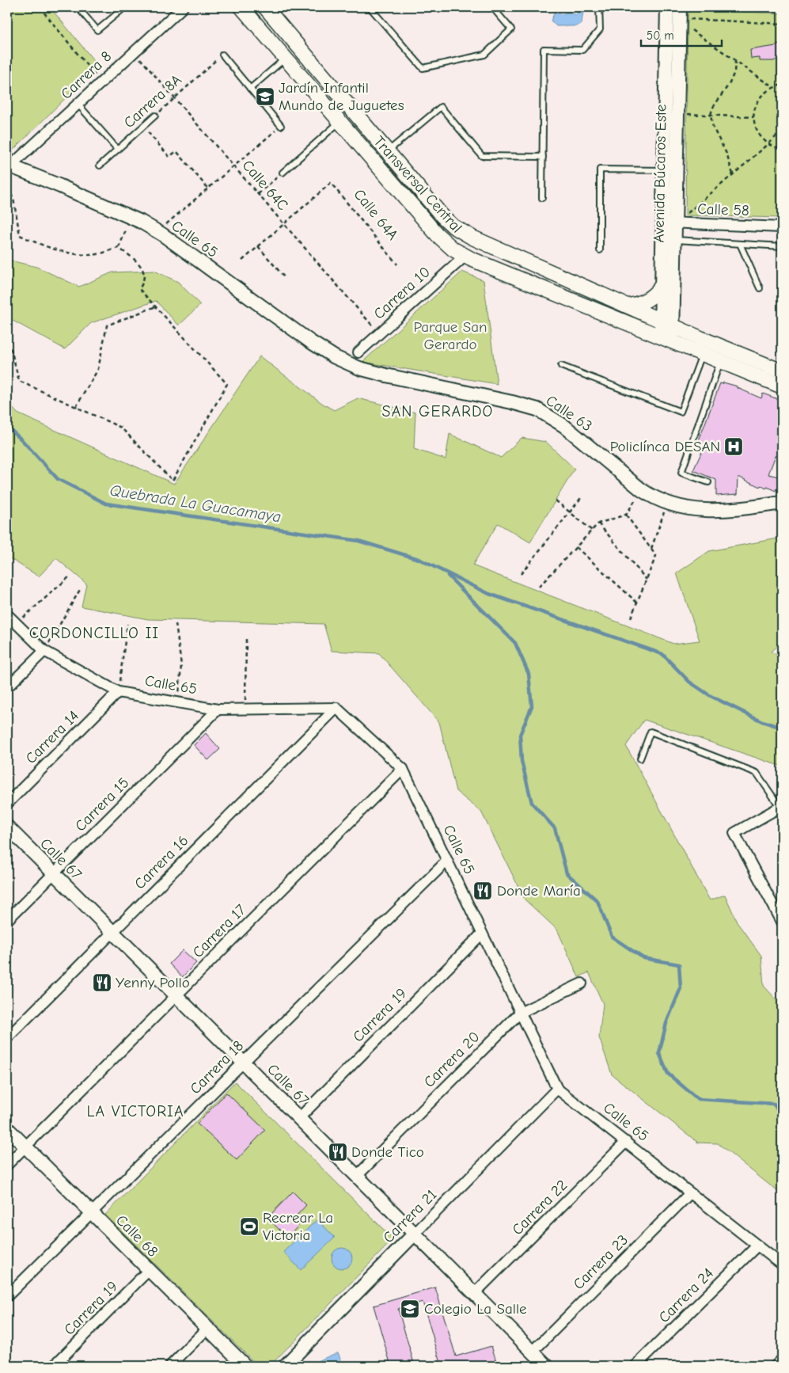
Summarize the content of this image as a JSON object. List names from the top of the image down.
{
  "streets": {
    "main road": ["Transversal Central"],
    "street": [
      "Carrera 8",
      "Avenida Búcaros Este",
      "Calle 58",
      "Calle 65",
      "Carrera 10",
      "Calle 63",
      "Carrera 14",
      "Carrera 15",
      "Calle 67",
      "Carrera 16",
      "Carrera 17",
      "Carrera 19",
      "Carrera 20",
      "Carrera 18",
      "Carrera 22",
      "Carrera 21",
      "Calle 68",
      "Carrera 23",
      "Carrera 24"
    ],
    "lane": ["Carrera 8A"],
    "path": ["Calle 64C", "Calle 64A"]
  },
  "crossings": [
    ["Carrera 8", "Calle 64C"],
    ["Carrera 8", "Calle 65"],
    ["Carrera 8A", "Calle 64C"],
    ["Avenida Búcaros Este", "Transversal Central"],
    ["Avenida Búcaros Este", "Calle 58"],
    ["Transversal Central", "Carrera 10"],
    ["Calle 64C", "Calle 64A"],
    ["Calle 64C", "Carrera 10"],
    ["Calle 65", "Calle 63"],
    ["Calle 65", "Carrera 14"],
    ["Calle 65", "Carrera 15"],
    ["Calle 65", "Carrera 16"],
    ["Calle 65", "Carrera 17"],
    ["Calle 65", "Carrera 19"],
    ["Calle 65", "Carrera 20"],
    ["Calle 65", "Carrera 18"],
    ["Calle 65", "Carrera 22"],
    ["Calle 65", "Carrera 21"],
    ["Calle 65", "Carrera 23"],
    ["Calle 65", "Carrera 24"],
    ["Carrera 15", "Calle 67"],
    ["Calle 67", "Carrera 16"],
    ["Calle 67", "Carrera 17"],
    ["Calle 67", "Carrera 19"],
    ["Calle 67", "Carrera 20"],
    ["Calle 67", "Carrera 18"],
    ["Calle 67", "Carrera 22"],
    ["Calle 67", "Carrera 21"],
    ["Calle 67", "Carrera 23"],
    ["Carrera 17", "Calle 68"],
    ["Carrera 19", "Calle 68"],
    ["Carrera 18", "Calle 68"]
  ],
  "districts": ["SAN GERARDO", "CORDONCILLO II", "LA VICTORIA"],
  "water": ["Quebrada La Guacamaya"],
  "parks": ["Parque San Gerardo"],
  "places": {
    "school or university": ["Jardín Infantil Mundo de Juguetes", "Colegio La Salle"],
    "hospital": ["Policlínca DESAN"],
    "restaurant": ["Donde María", "Yenny Pollo", "Donde Tico"],
    "sports": ["Recrear La Victoria"]
  },
  "scale_bar": "50 m"
}
